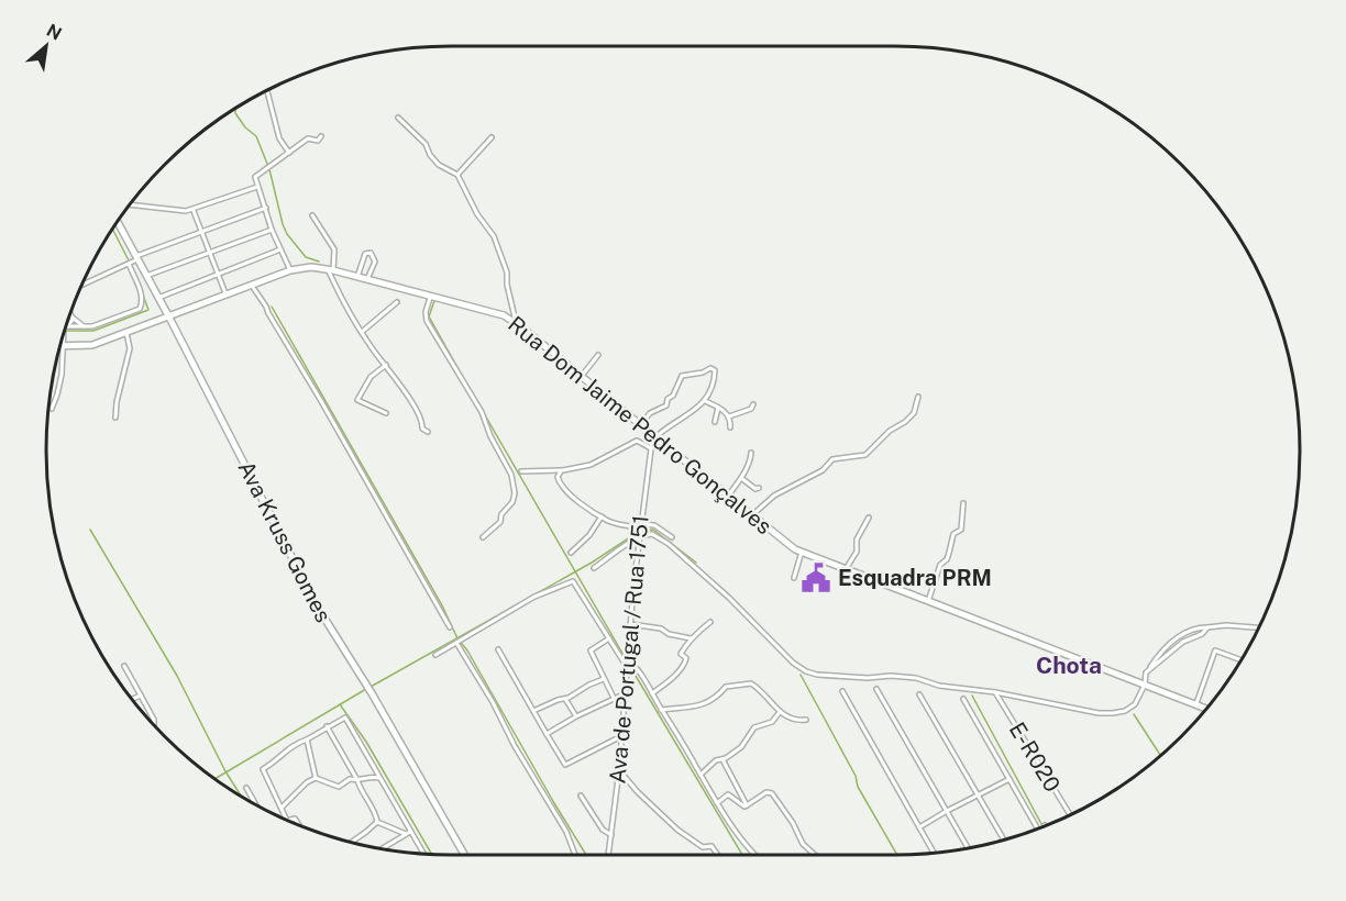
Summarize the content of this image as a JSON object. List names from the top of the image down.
{
  "streets": {
    "main road": ["Rua Dom Jaime Pedro Gonçalves", "Ava Kruss Gomes"],
    "street": ["Ava de Portugal / Rua 1751", "E-R020"]
  },
  "crossings": [
    ["Rua Dom Jaime Pedro Gonçalves", "Ava Kruss Gomes"],
    ["Rua Dom Jaime Pedro Gonçalves", "Ava de Portugal / Rua 1751"]
  ],
  "districts": ["Chota"],
  "places": {
    "public building": ["Esquadra PRM"]
  },
  "north": "top right"
}
